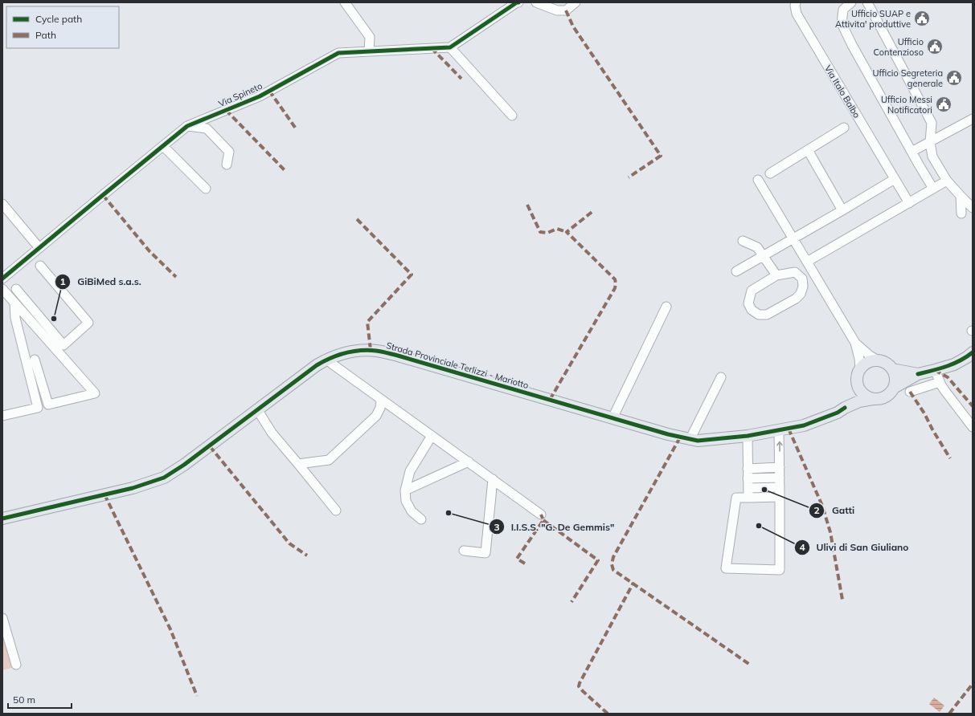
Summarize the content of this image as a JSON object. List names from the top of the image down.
{
  "streets": {
    "main road": ["Strada Provinciale Terlizzi - Mariotto"],
    "street": ["Via Italo Balbo", "Via Spineto"]
  },
  "places": {
    "public building": [
      "Ufficio SUAP e Attivita' produttive",
      "Ufficio Contenzioso",
      "Ufficio Segreteria generale",
      "Ufficio Messi Notificatori"
    ],
    "other": [
      "GiBiMed s.a.s.",
      "Gatti",
      "I.I.S.S. \"G. De Gemmis\"",
      "Ulivi di San Giuliano"
    ]
  },
  "legend": ["Cycle path", "Path"],
  "scale_bar": "50 m"
}
